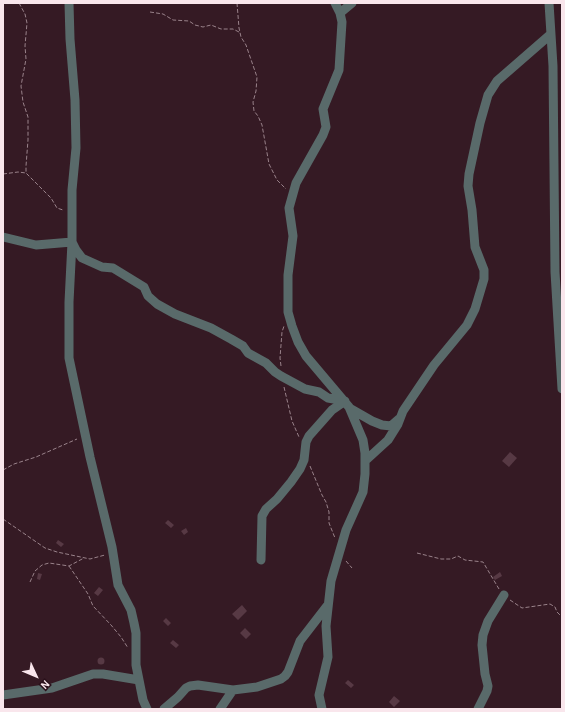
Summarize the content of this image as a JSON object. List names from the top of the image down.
{
  "north": "bottom right"
}
